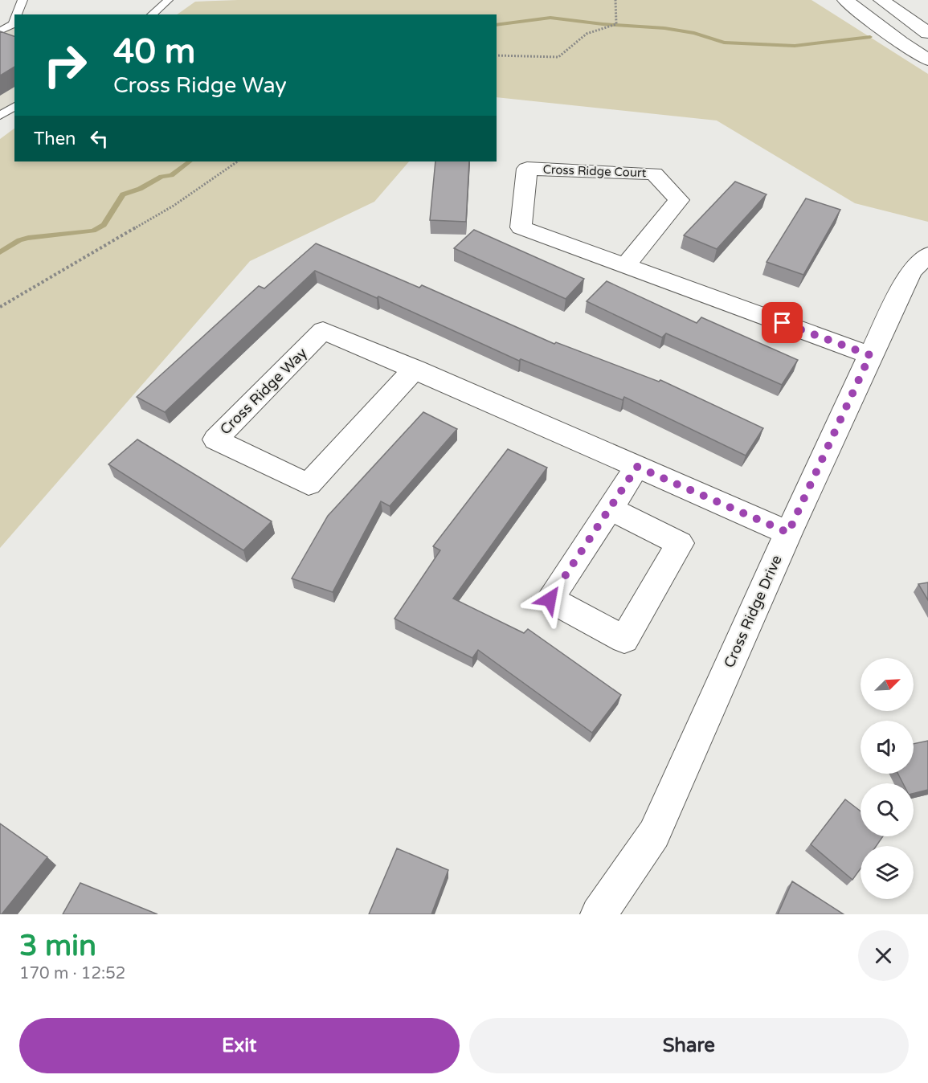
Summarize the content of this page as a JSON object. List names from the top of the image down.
{
  "streets": {
    "street": ["Cross Ridge Court", "Cross Ridge Way", "Cross Ridge Drive"]
  },
  "crossings": [
    ["Cross Ridge Court", "Cross Ridge Drive"],
    ["Cross Ridge Way", "Cross Ridge Drive"]
  ],
  "north": "top right",
  "page": {
    "turn": ["40 m", "Cross Ridge Way"],
    "then": "Then",
    "heading": ["3 min", "170 m · 12:52"],
    "buttons": ["Exit", "Share"]
  }
}
